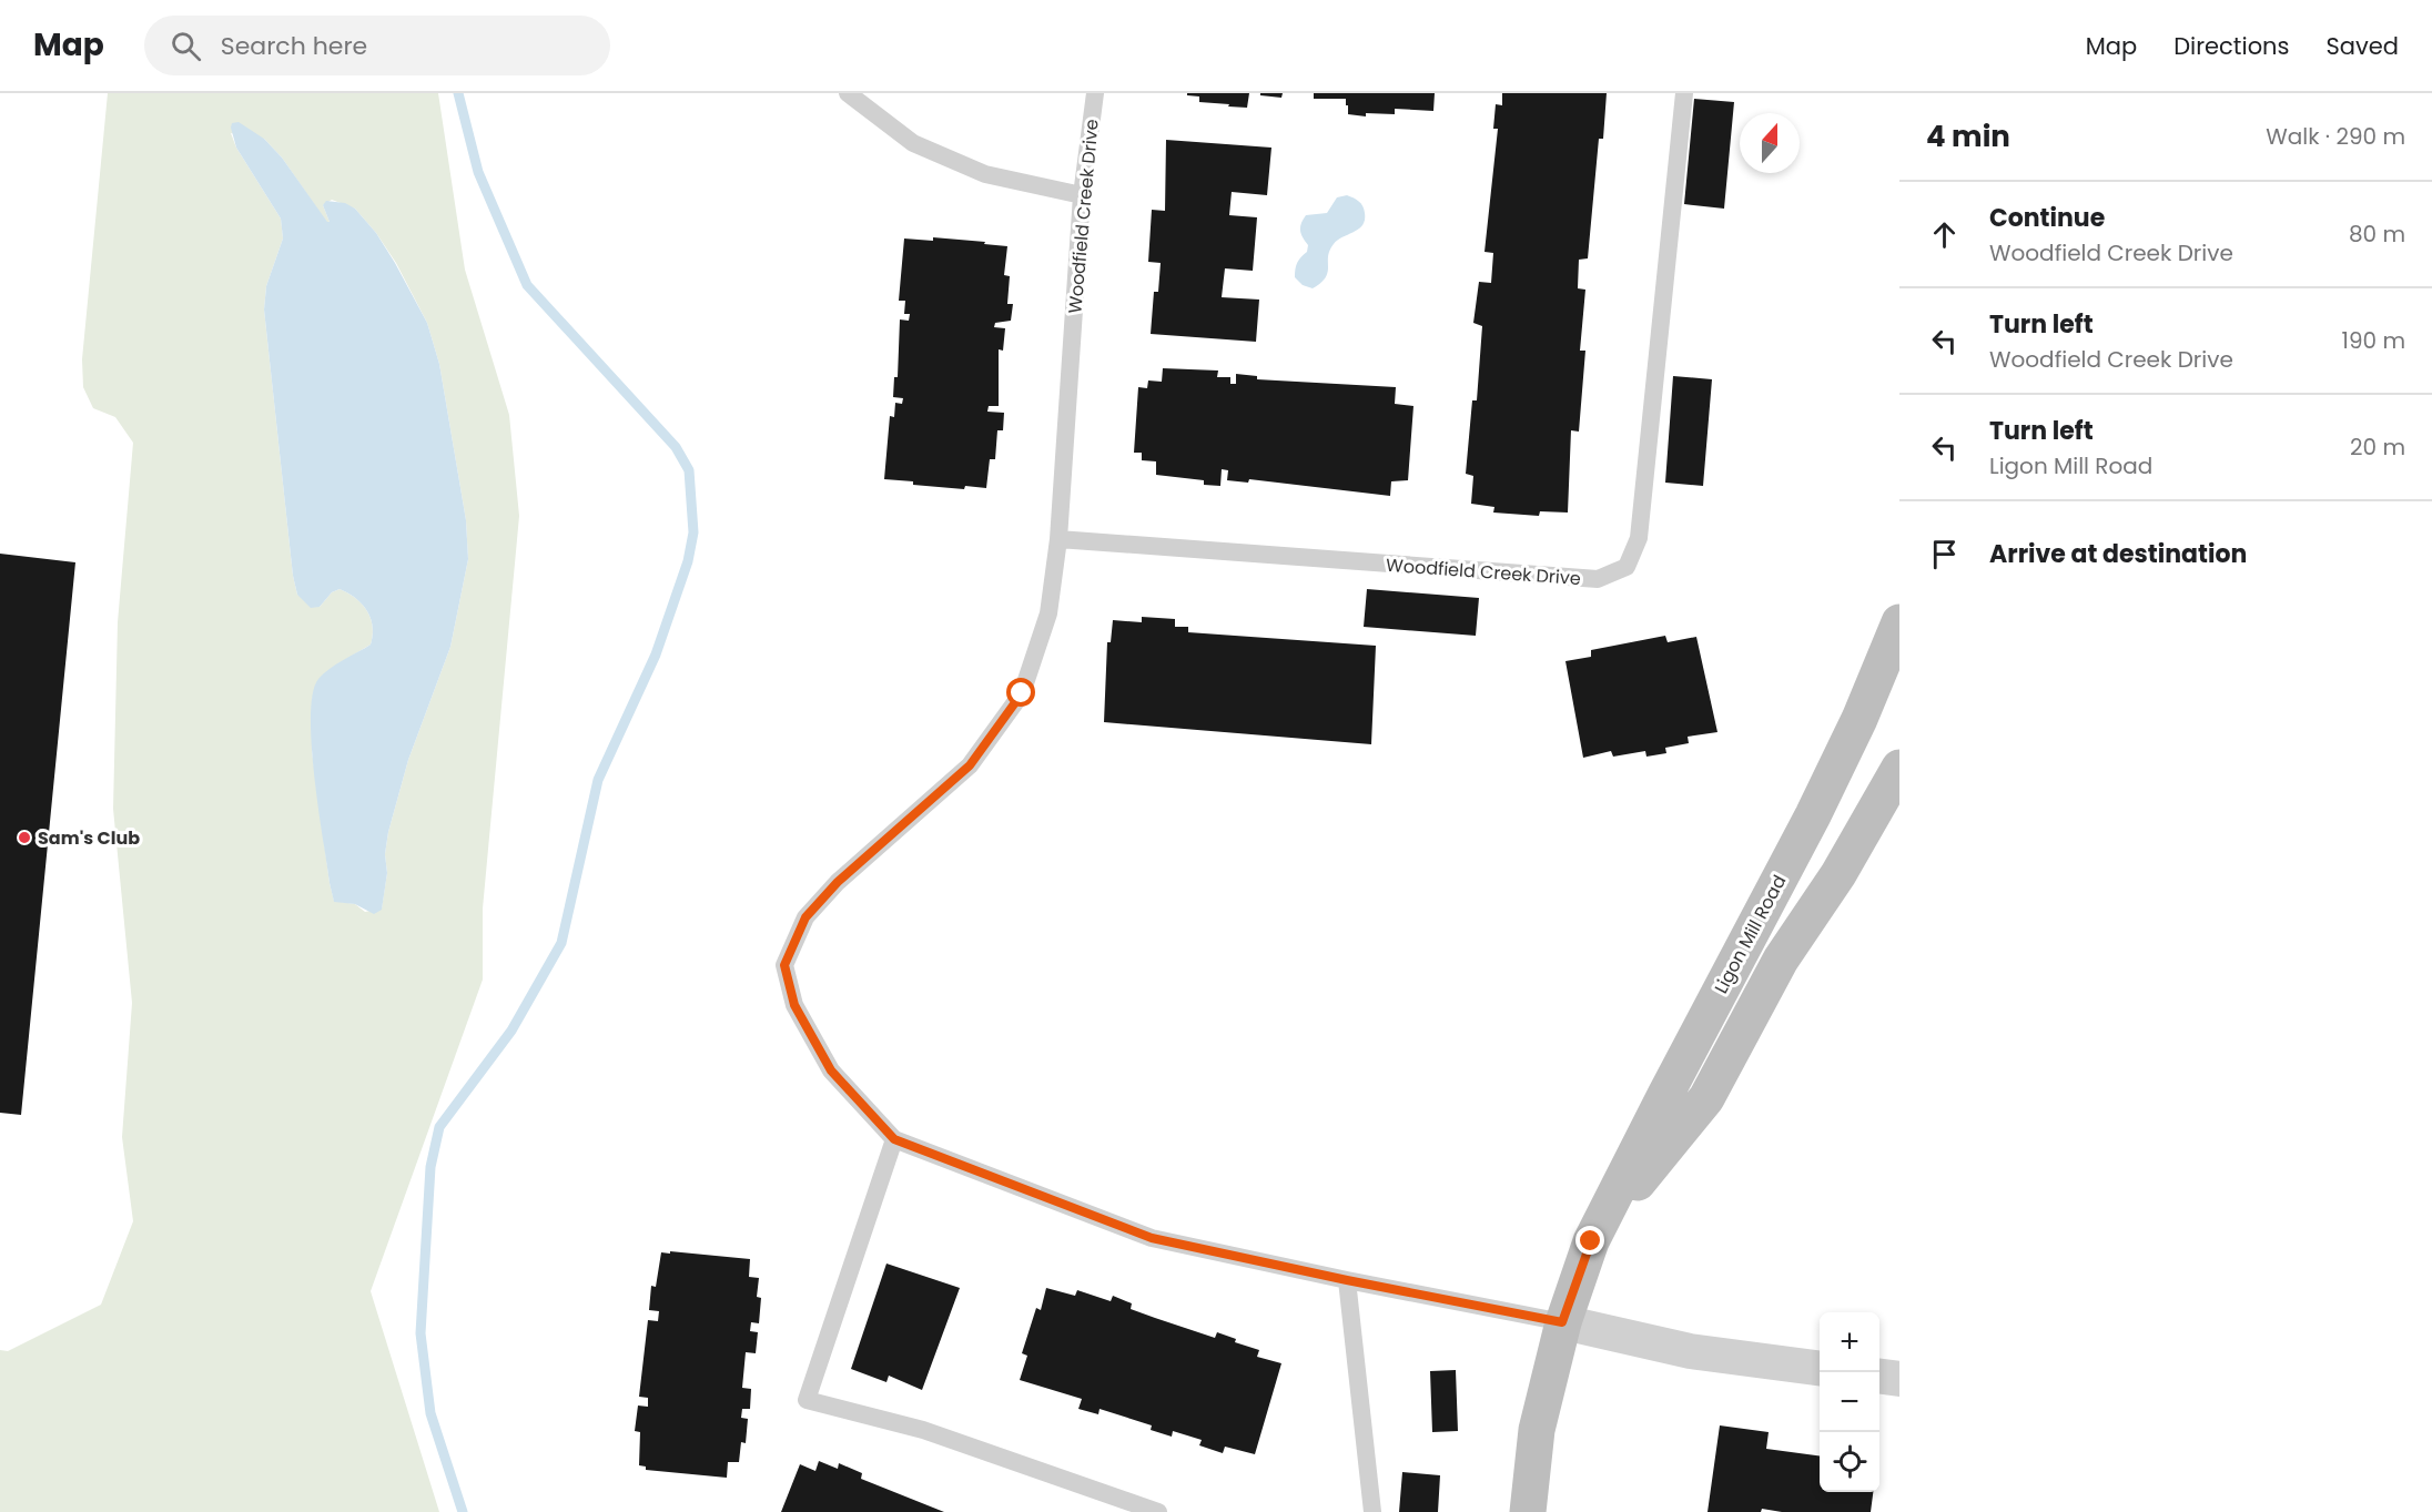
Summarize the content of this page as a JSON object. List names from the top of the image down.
{
  "streets": {
    "main road": ["Ligon Mill Road"],
    "lane": ["Woodfield Creek Drive"]
  },
  "crossings": [
    ["Woodfield Creek Drive", "Ligon Mill Road"]
  ],
  "places": ["Sam's Club"],
  "north": "top",
  "page": {
    "header": "Map",
    "search": "Search here",
    "nav": ["Map", "Directions", "Saved"],
    "heading": ["4 min", "Walk · 290 m"],
    "list": [
      ["Continue", "Woodfield Creek Drive", "80 m"],
      ["Turn left", "Woodfield Creek Drive", "190 m"],
      ["Turn left", "Ligon Mill Road", "20 m"],
      "Arrive at destination"
    ],
    "map_buttons": ["+", "−"]
  }
}
